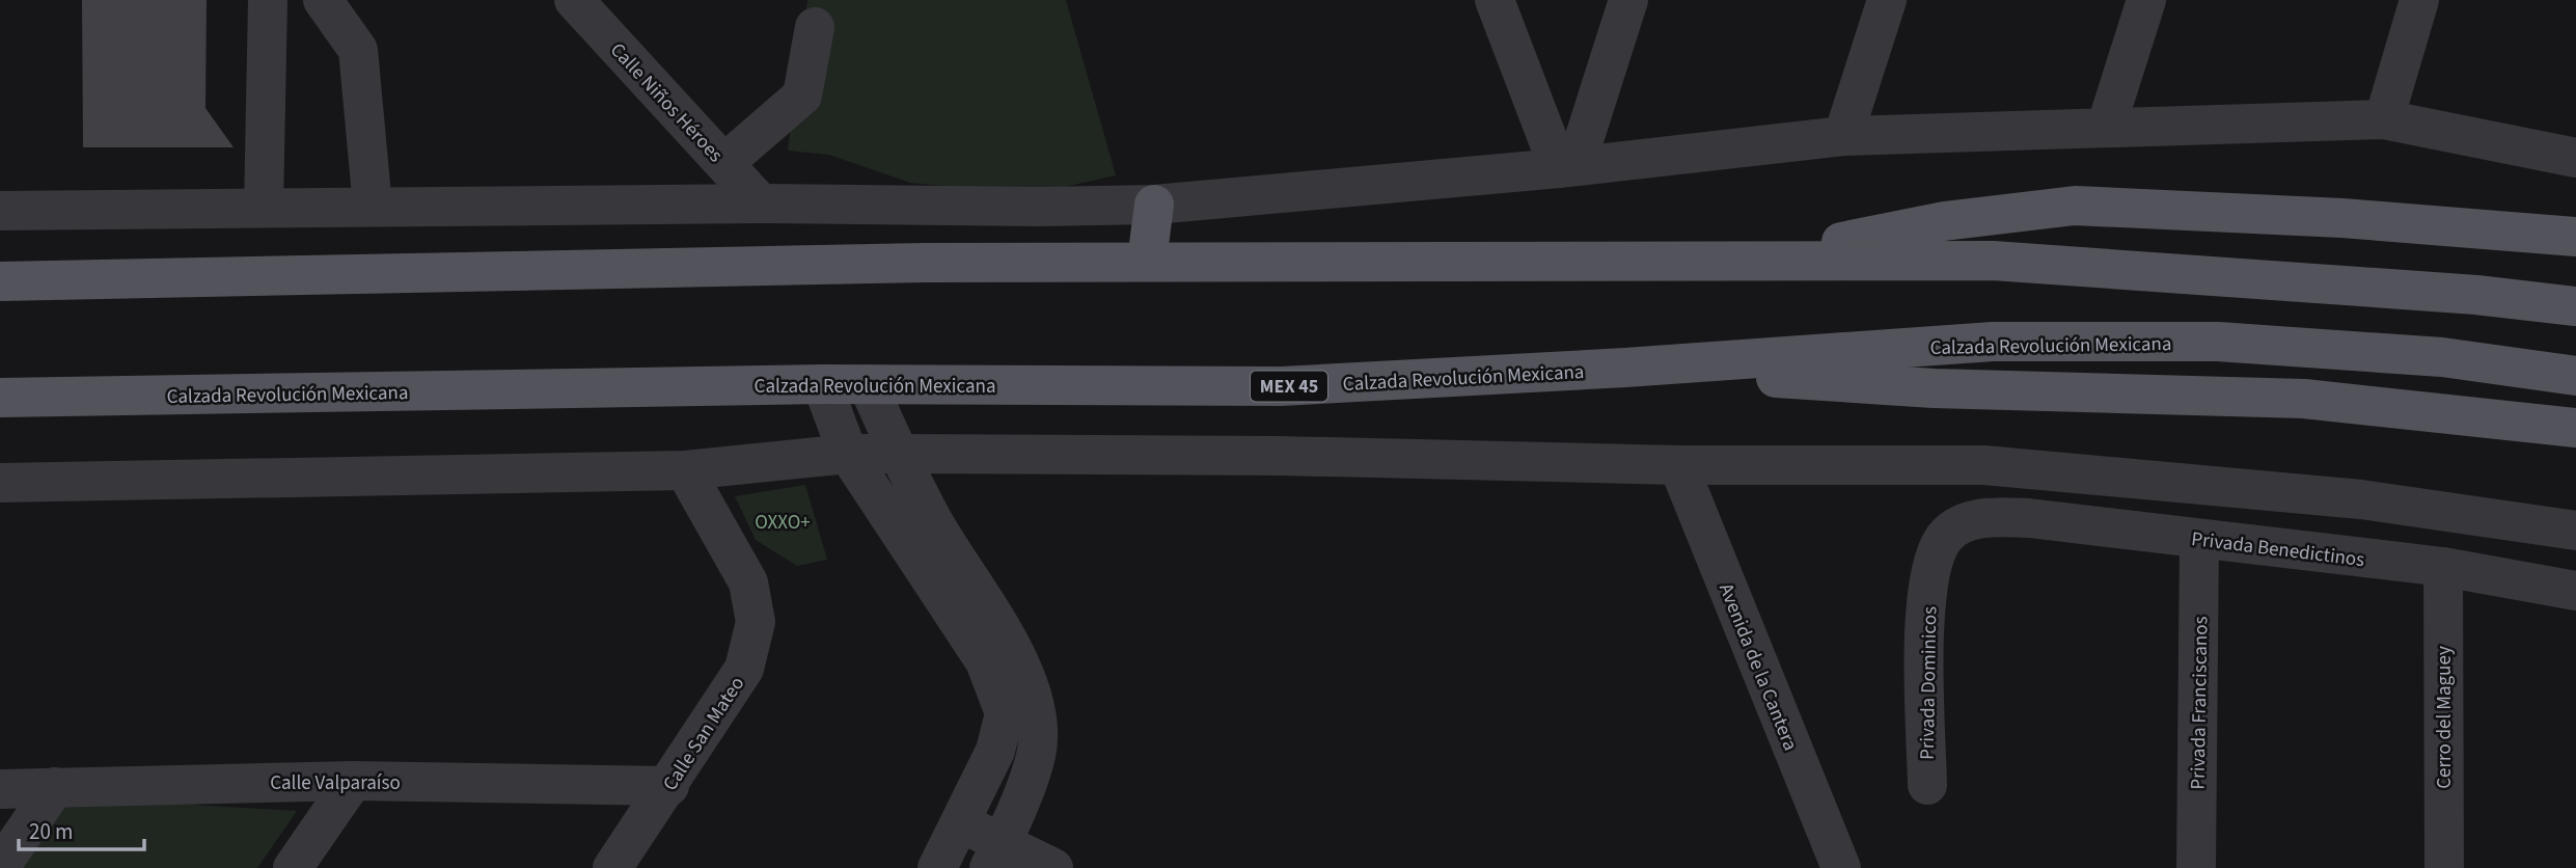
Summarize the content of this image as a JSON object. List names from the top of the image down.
{
  "streets": {
    "main road": ["Calzada Revolución Mexicana", "MEX 45"],
    "street": [
      "Calle Niños Héroes",
      "Privada Benedictinos",
      "Avenida de la Cantera",
      "Privada Dominicos",
      "Privada Franciscanos",
      "Cerro del Maguey",
      "Calle San Mateo",
      "Calle Valparaíso"
    ]
  },
  "crossings": [
    ["Privada Benedictinos", "Privada Dominicos"],
    ["Privada Benedictinos", "Privada Franciscanos"],
    ["Privada Benedictinos", "Cerro del Maguey"],
    ["Calle San Mateo", "Calle Valparaíso"]
  ],
  "parks": ["OXXO+"],
  "scale_bar": "20 m"
}
